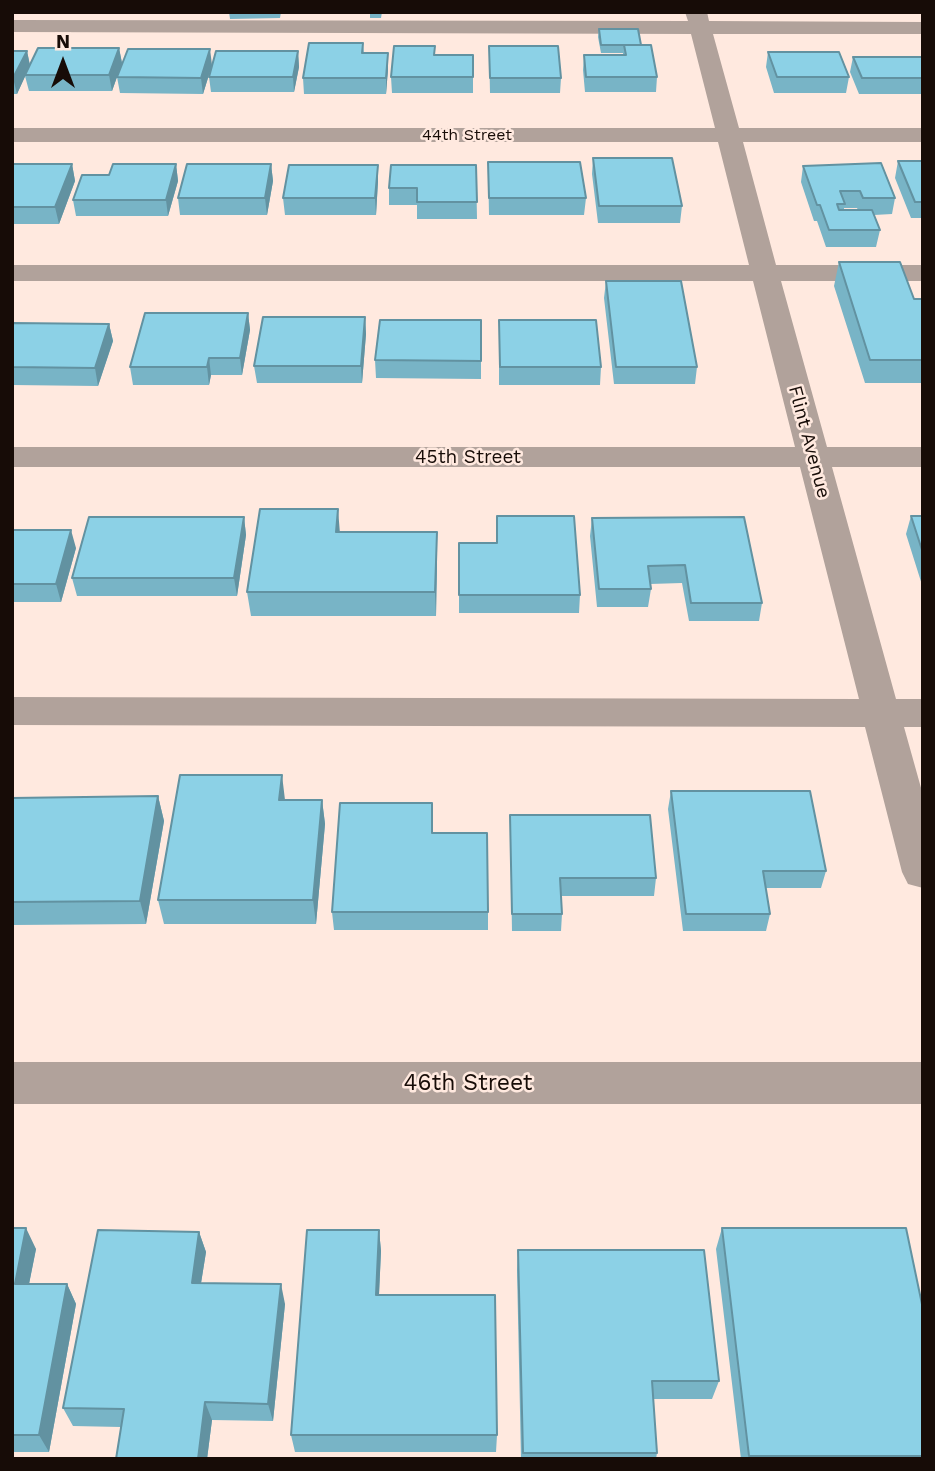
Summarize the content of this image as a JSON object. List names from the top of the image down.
{
  "streets": {
    "street": [
      "44th Street",
      "Flint Avenue",
      "45th Street",
      "46th Street"
    ]
  },
  "crossings": [
    ["44th Street", "Flint Avenue"],
    ["Flint Avenue", "45th Street"]
  ],
  "north": "top"
}
